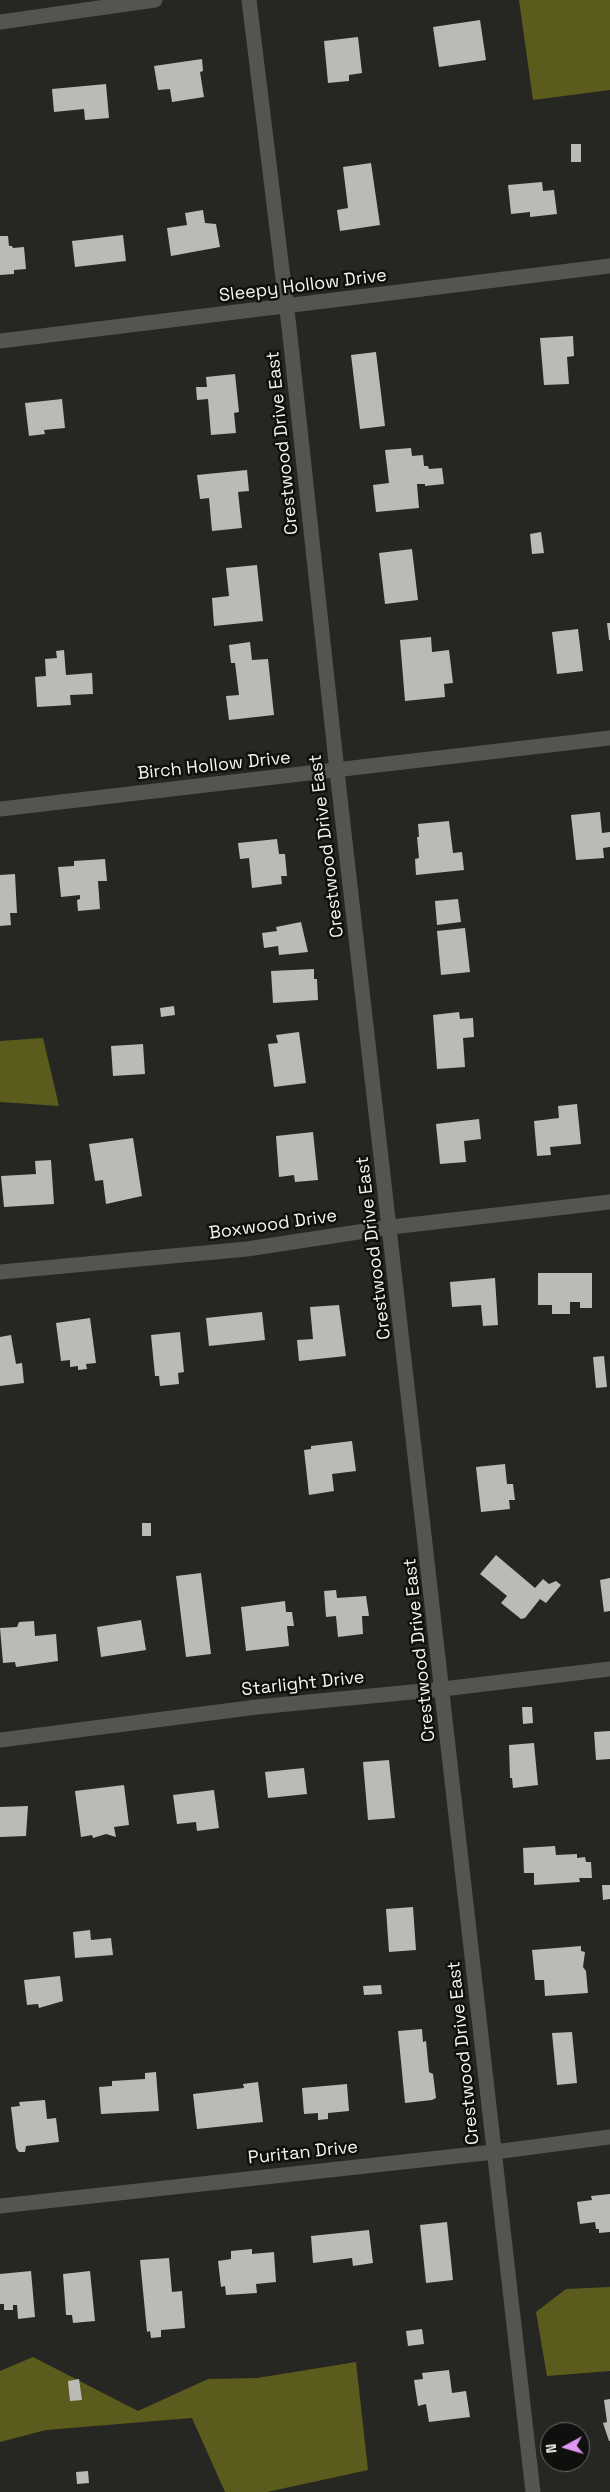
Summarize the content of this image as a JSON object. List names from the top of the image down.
{
  "streets": {
    "street": [
      "Sleepy Hollow Drive",
      "Crestwood Drive East",
      "Birch Hollow Drive",
      "Boxwood Drive",
      "Starlight Drive",
      "Puritan Drive"
    ]
  },
  "crossings": [
    ["Sleepy Hollow Drive", "Crestwood Drive East"],
    ["Crestwood Drive East", "Birch Hollow Drive"],
    ["Crestwood Drive East", "Boxwood Drive"],
    ["Crestwood Drive East", "Starlight Drive"],
    ["Crestwood Drive East", "Puritan Drive"]
  ],
  "north": "left"
}
